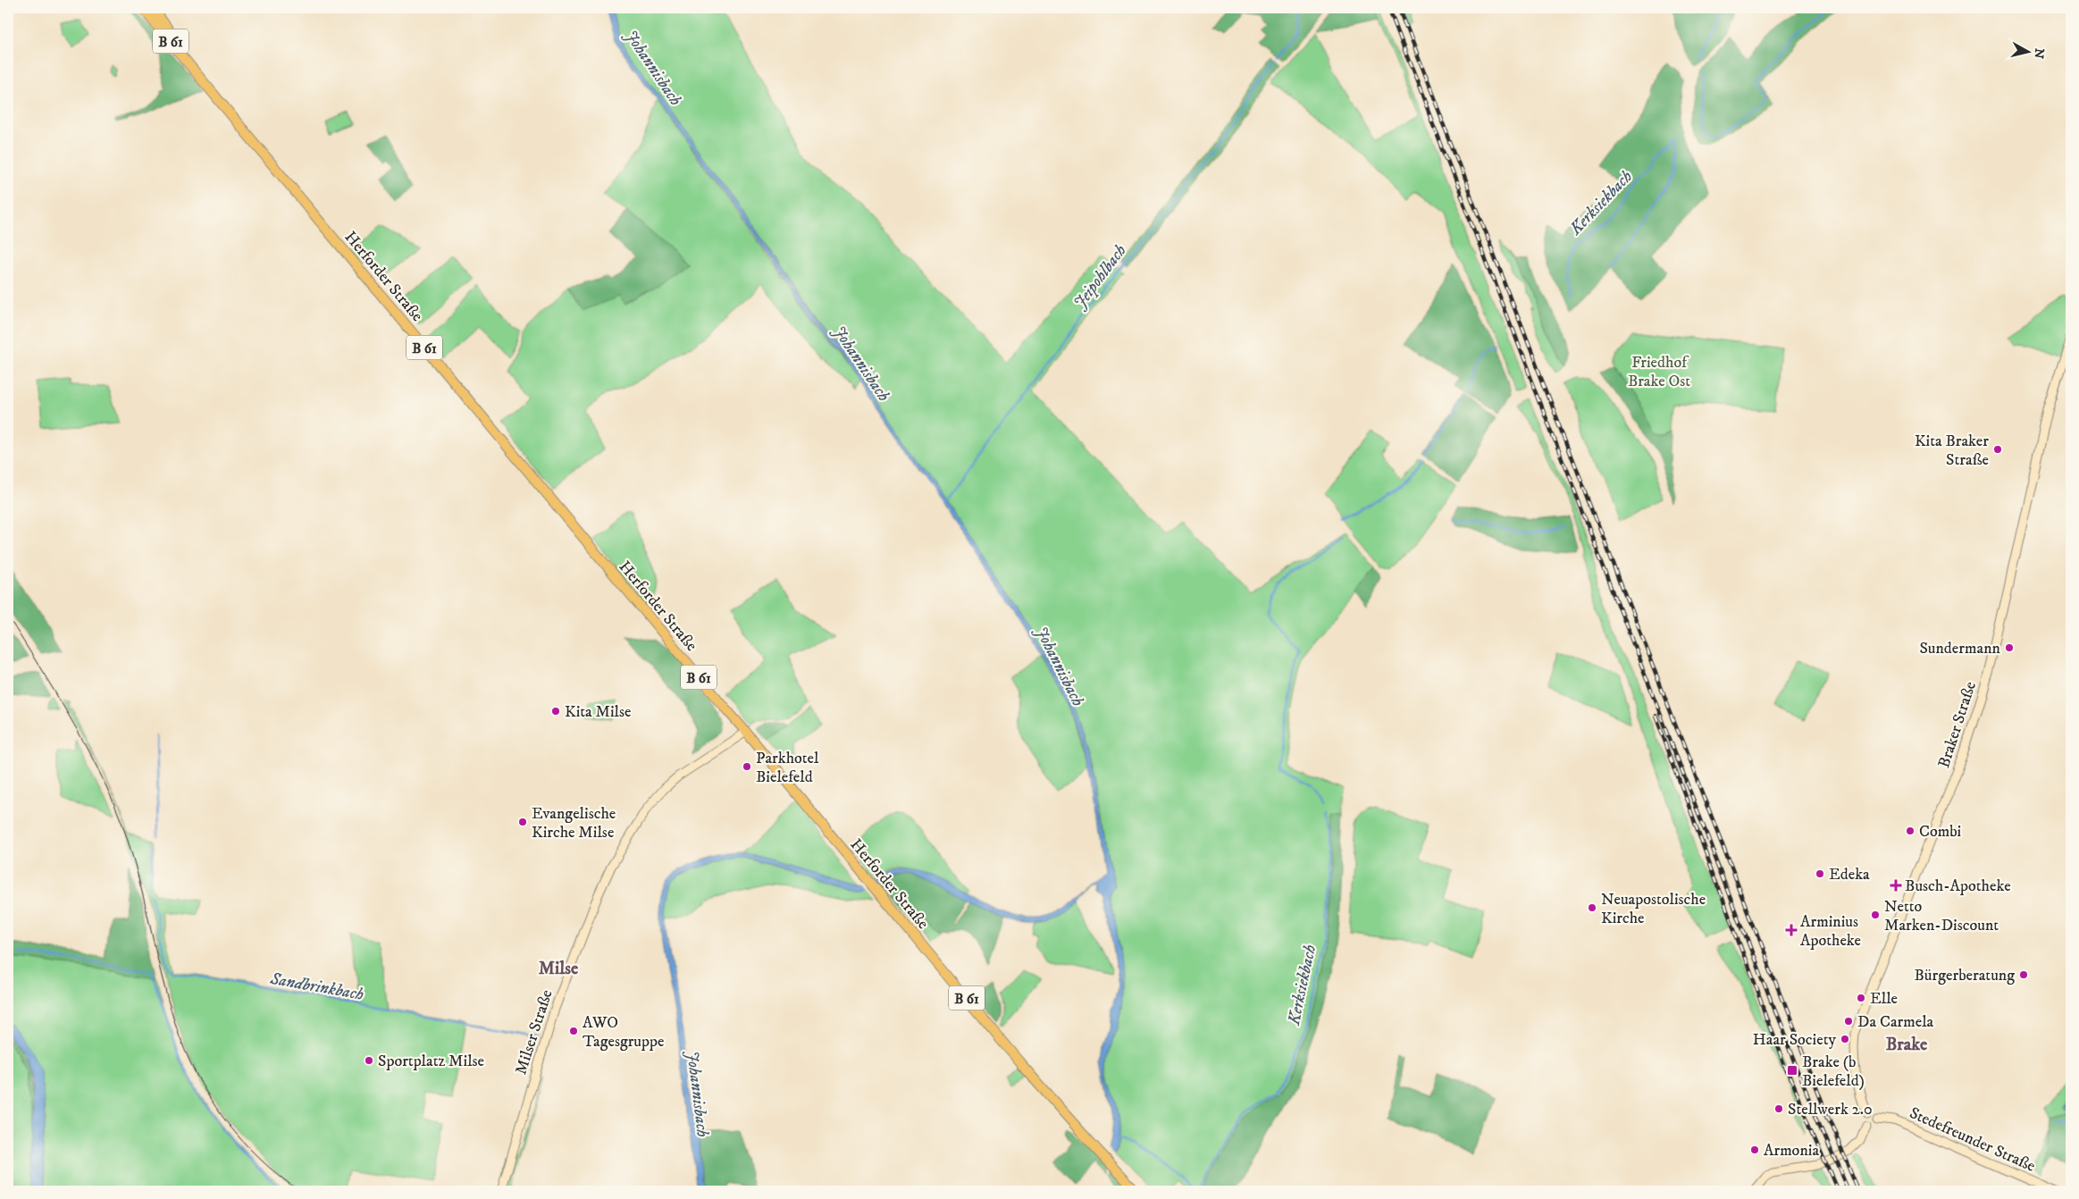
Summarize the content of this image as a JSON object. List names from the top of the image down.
{
  "streets": {
    "main road": [
      "B 61",
      "Herforder Straße",
      "Braker Straße",
      "Milser Straße",
      "Stedefreunder Straße"
    ]
  },
  "crossings": [
    ["Herforder Straße", "Milser Straße"],
    ["Braker Straße", "Stedefreunder Straße"]
  ],
  "districts": ["Milse", "Brake"],
  "water": [
    "Johannisbach",
    "Kerksiekbach",
    "Jeipohlbach",
    "Sandbrinkbach"
  ],
  "parks": ["Friedhof Brake Ost"],
  "places": {
    "other": [
      "Kita Braker Straße",
      "Sundermann",
      "Kita Milse",
      "Parkhotel Bielefeld",
      "Evangelische Kirche Milse",
      "Combi",
      "Edeka",
      "Neuapostolische Kirche",
      "Netto Marken-Discount",
      "Bürgerberatung",
      "Elle",
      "Da Carmela",
      "AWO Tagesgruppe",
      "Haar Society",
      "Sportplatz Milse",
      "Stellwerk 2.0",
      "Armonia"
    ],
    "health": ["Busch-Apotheke", "Arminius Apotheke"],
    "transit": ["Brake (b Bielefeld)"]
  },
  "north": "right"
}
